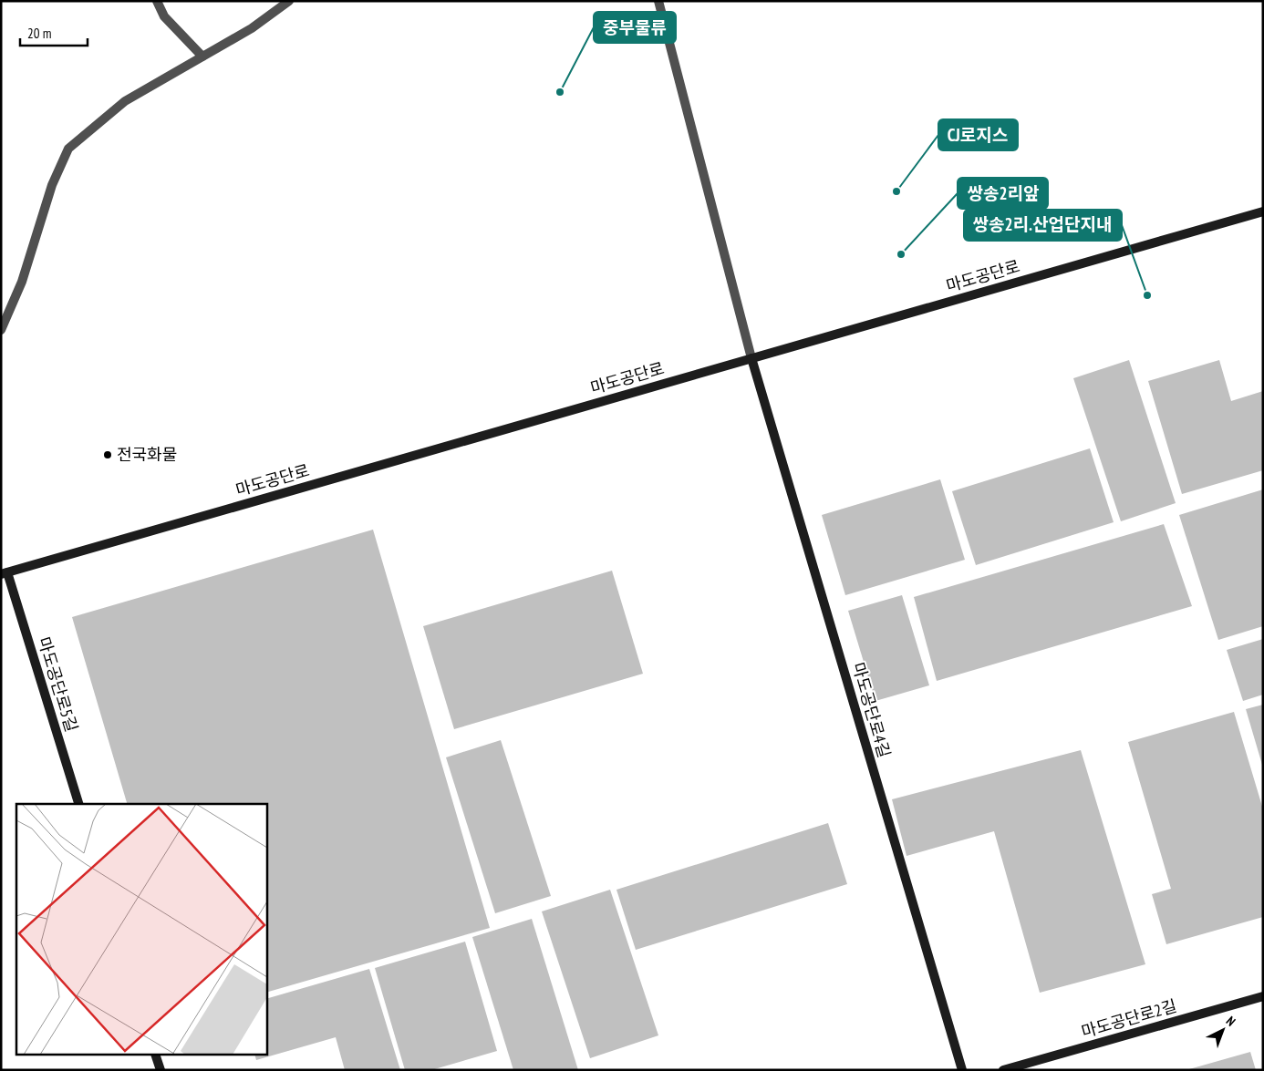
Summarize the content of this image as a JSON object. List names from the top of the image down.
{
  "streets": {
    "main road": [
      "마도공단로",
      "마도공단로5길",
      "마도공단로4길",
      "마도공단로2길"
    ]
  },
  "crossings": [
    ["마도공단로", "마도공단로5길"],
    ["마도공단로", "마도공단로4길"]
  ],
  "places": [
    "중부물류",
    "CJ로지스",
    "쌍송2리앞",
    "쌍송2리.산업단지내",
    "전국화물"
  ],
  "scale_bar": "20 m",
  "north": "top right"
}
